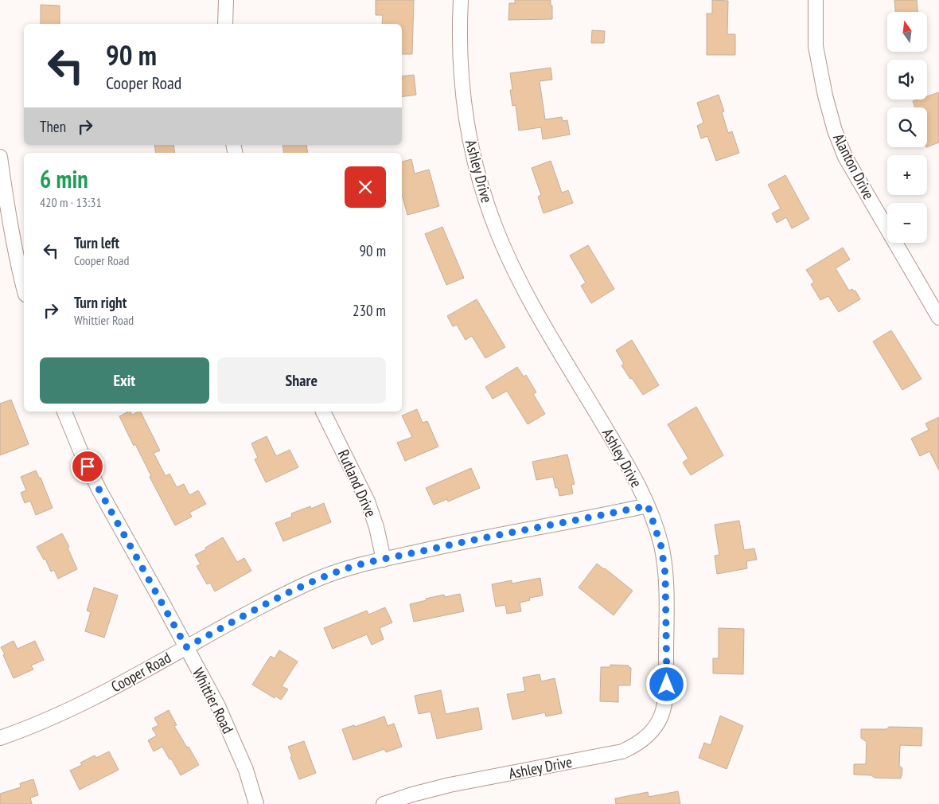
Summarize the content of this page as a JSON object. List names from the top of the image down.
{
  "streets": {
    "street": [
      "Alanton Drive",
      "Ashley Drive",
      "Rutland Drive",
      "Cooper Road",
      "Whittier Road"
    ]
  },
  "crossings": [
    ["Ashley Drive", "Cooper Road"],
    ["Rutland Drive", "Cooper Road"],
    ["Cooper Road", "Whittier Road"]
  ],
  "north": "top",
  "page": {
    "map_buttons": ["+", "−"],
    "turn": ["90 m", "Cooper Road"],
    "then": "Then",
    "heading": ["6 min", "420 m · 13:31"],
    "list": [
      {
        "name": "Turn left",
        "note": "Cooper Road",
        "value": "90 m"
      },
      {
        "name": "Turn right",
        "note": "Whittier Road",
        "value": "230 m"
      }
    ],
    "buttons": ["Exit", "Share"]
  }
}
